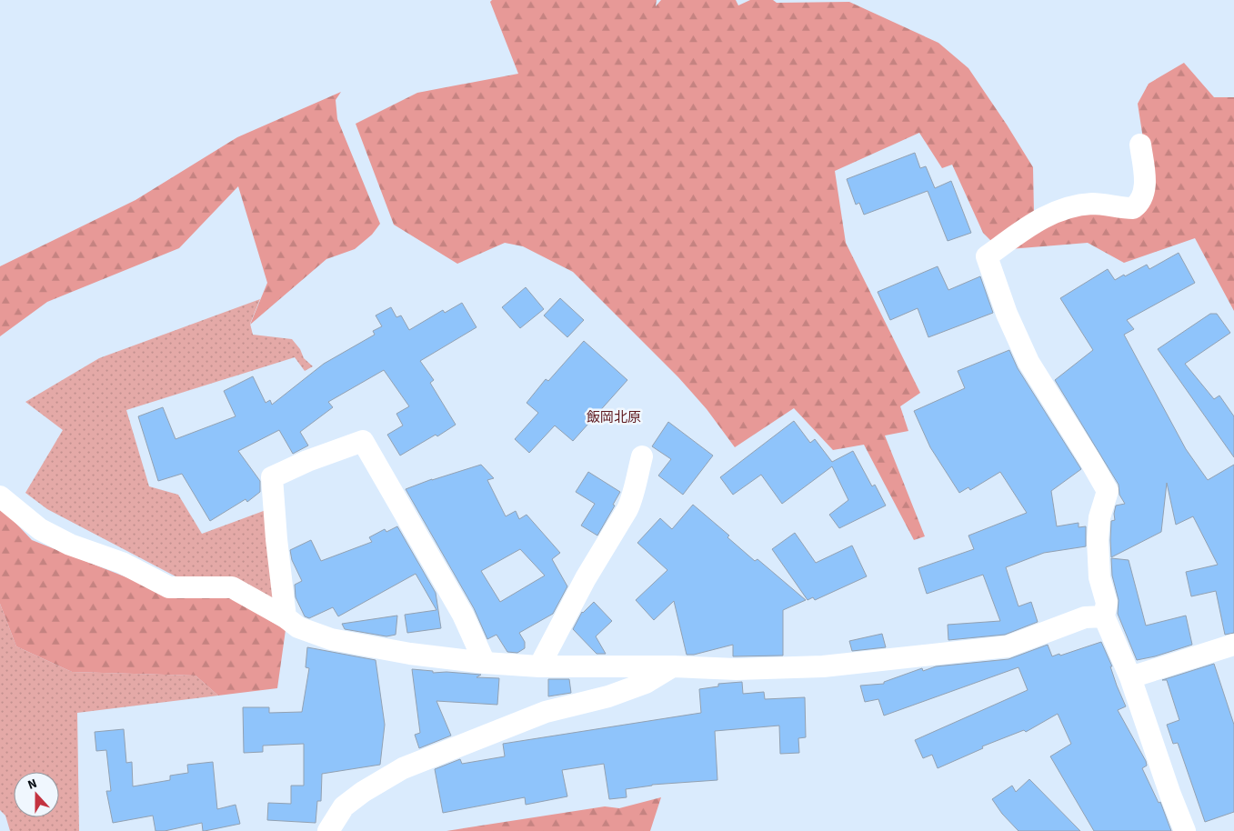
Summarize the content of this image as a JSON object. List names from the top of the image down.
{
  "districts": ["飯岡北原"],
  "north": "top"
}
